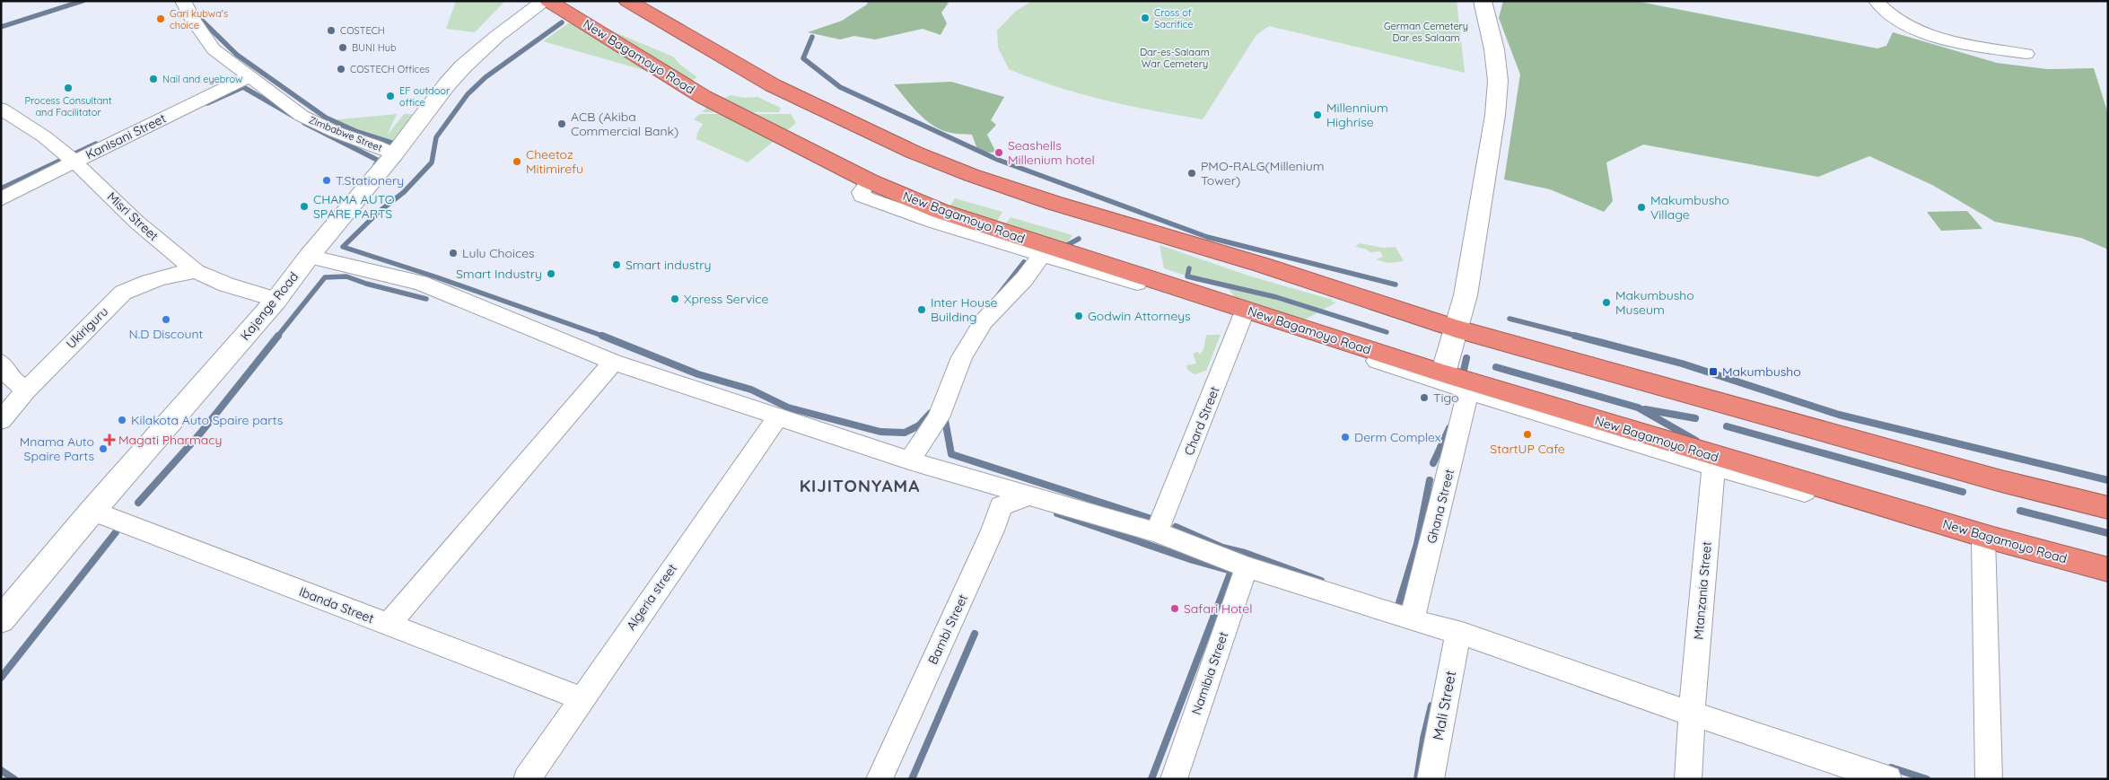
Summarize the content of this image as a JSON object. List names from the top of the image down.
{
  "streets": {
    "highway": ["New Bagamoyo Road"],
    "street": [
      "Zimbabwe Street",
      "Kanisani Street",
      "Misri Street",
      "Kajenge Road",
      "Ukiriguru",
      "Chard Street",
      "Ghana Street",
      "Mtanzania Street",
      "Algeria street",
      "Ibanda Street",
      "Bambi Street",
      "Namibia Street",
      "Mali Street"
    ]
  },
  "crossings": [
    ["New Bagamoyo Road", "Kajenge Road"],
    ["New Bagamoyo Road", "Chard Street"],
    ["Zimbabwe Street", "Kanisani Street"],
    ["Zimbabwe Street", "Kajenge Road"],
    ["Kanisani Street", "Misri Street"],
    ["Misri Street", "Kajenge Road"],
    ["Misri Street", "Ukiriguru"],
    ["Kajenge Road", "Ibanda Street"],
    ["Algeria street", "Ibanda Street"]
  ],
  "districts": ["KIJITONYAMA"],
  "parks": ["German Cemetery Dar es Salaam", "Dar-es-Salaam War Cemetery"],
  "places": {
    "other": [
      "Cross of Sacrifice",
      "Gari kubwa's choice",
      "COSTECH",
      "BUNI Hub",
      "COSTECH Offices",
      "Nail and eyebrow",
      "Process Consultant and Facilitator",
      "EF outdoor office",
      "Millennium Highrise",
      "ACB (Akiba Commercial Bank)",
      "Seashells Millenium hotel",
      "Cheetoz Mitimirefu",
      "PMO-RALG(Millenium Tower)",
      "T.Stationery",
      "CHAMA AUTO SPARE PARTS",
      "Makumbusho Village",
      "Lulu Choices",
      "Smart industry",
      "Smart Industry",
      "Xpress Service",
      "Makumbusho Museum",
      "Inter House Building",
      "Godwin Attorneys",
      "N.D Discount",
      "Tigo",
      "Kilakota Auto Spaire parts",
      "StartUP Cafe",
      "Derm Complex",
      "Mnama Auto Spaire Parts",
      "Safari Hotel"
    ],
    "transit": ["Makumbusho"],
    "health": ["Magati Pharmacy"]
  }
}
